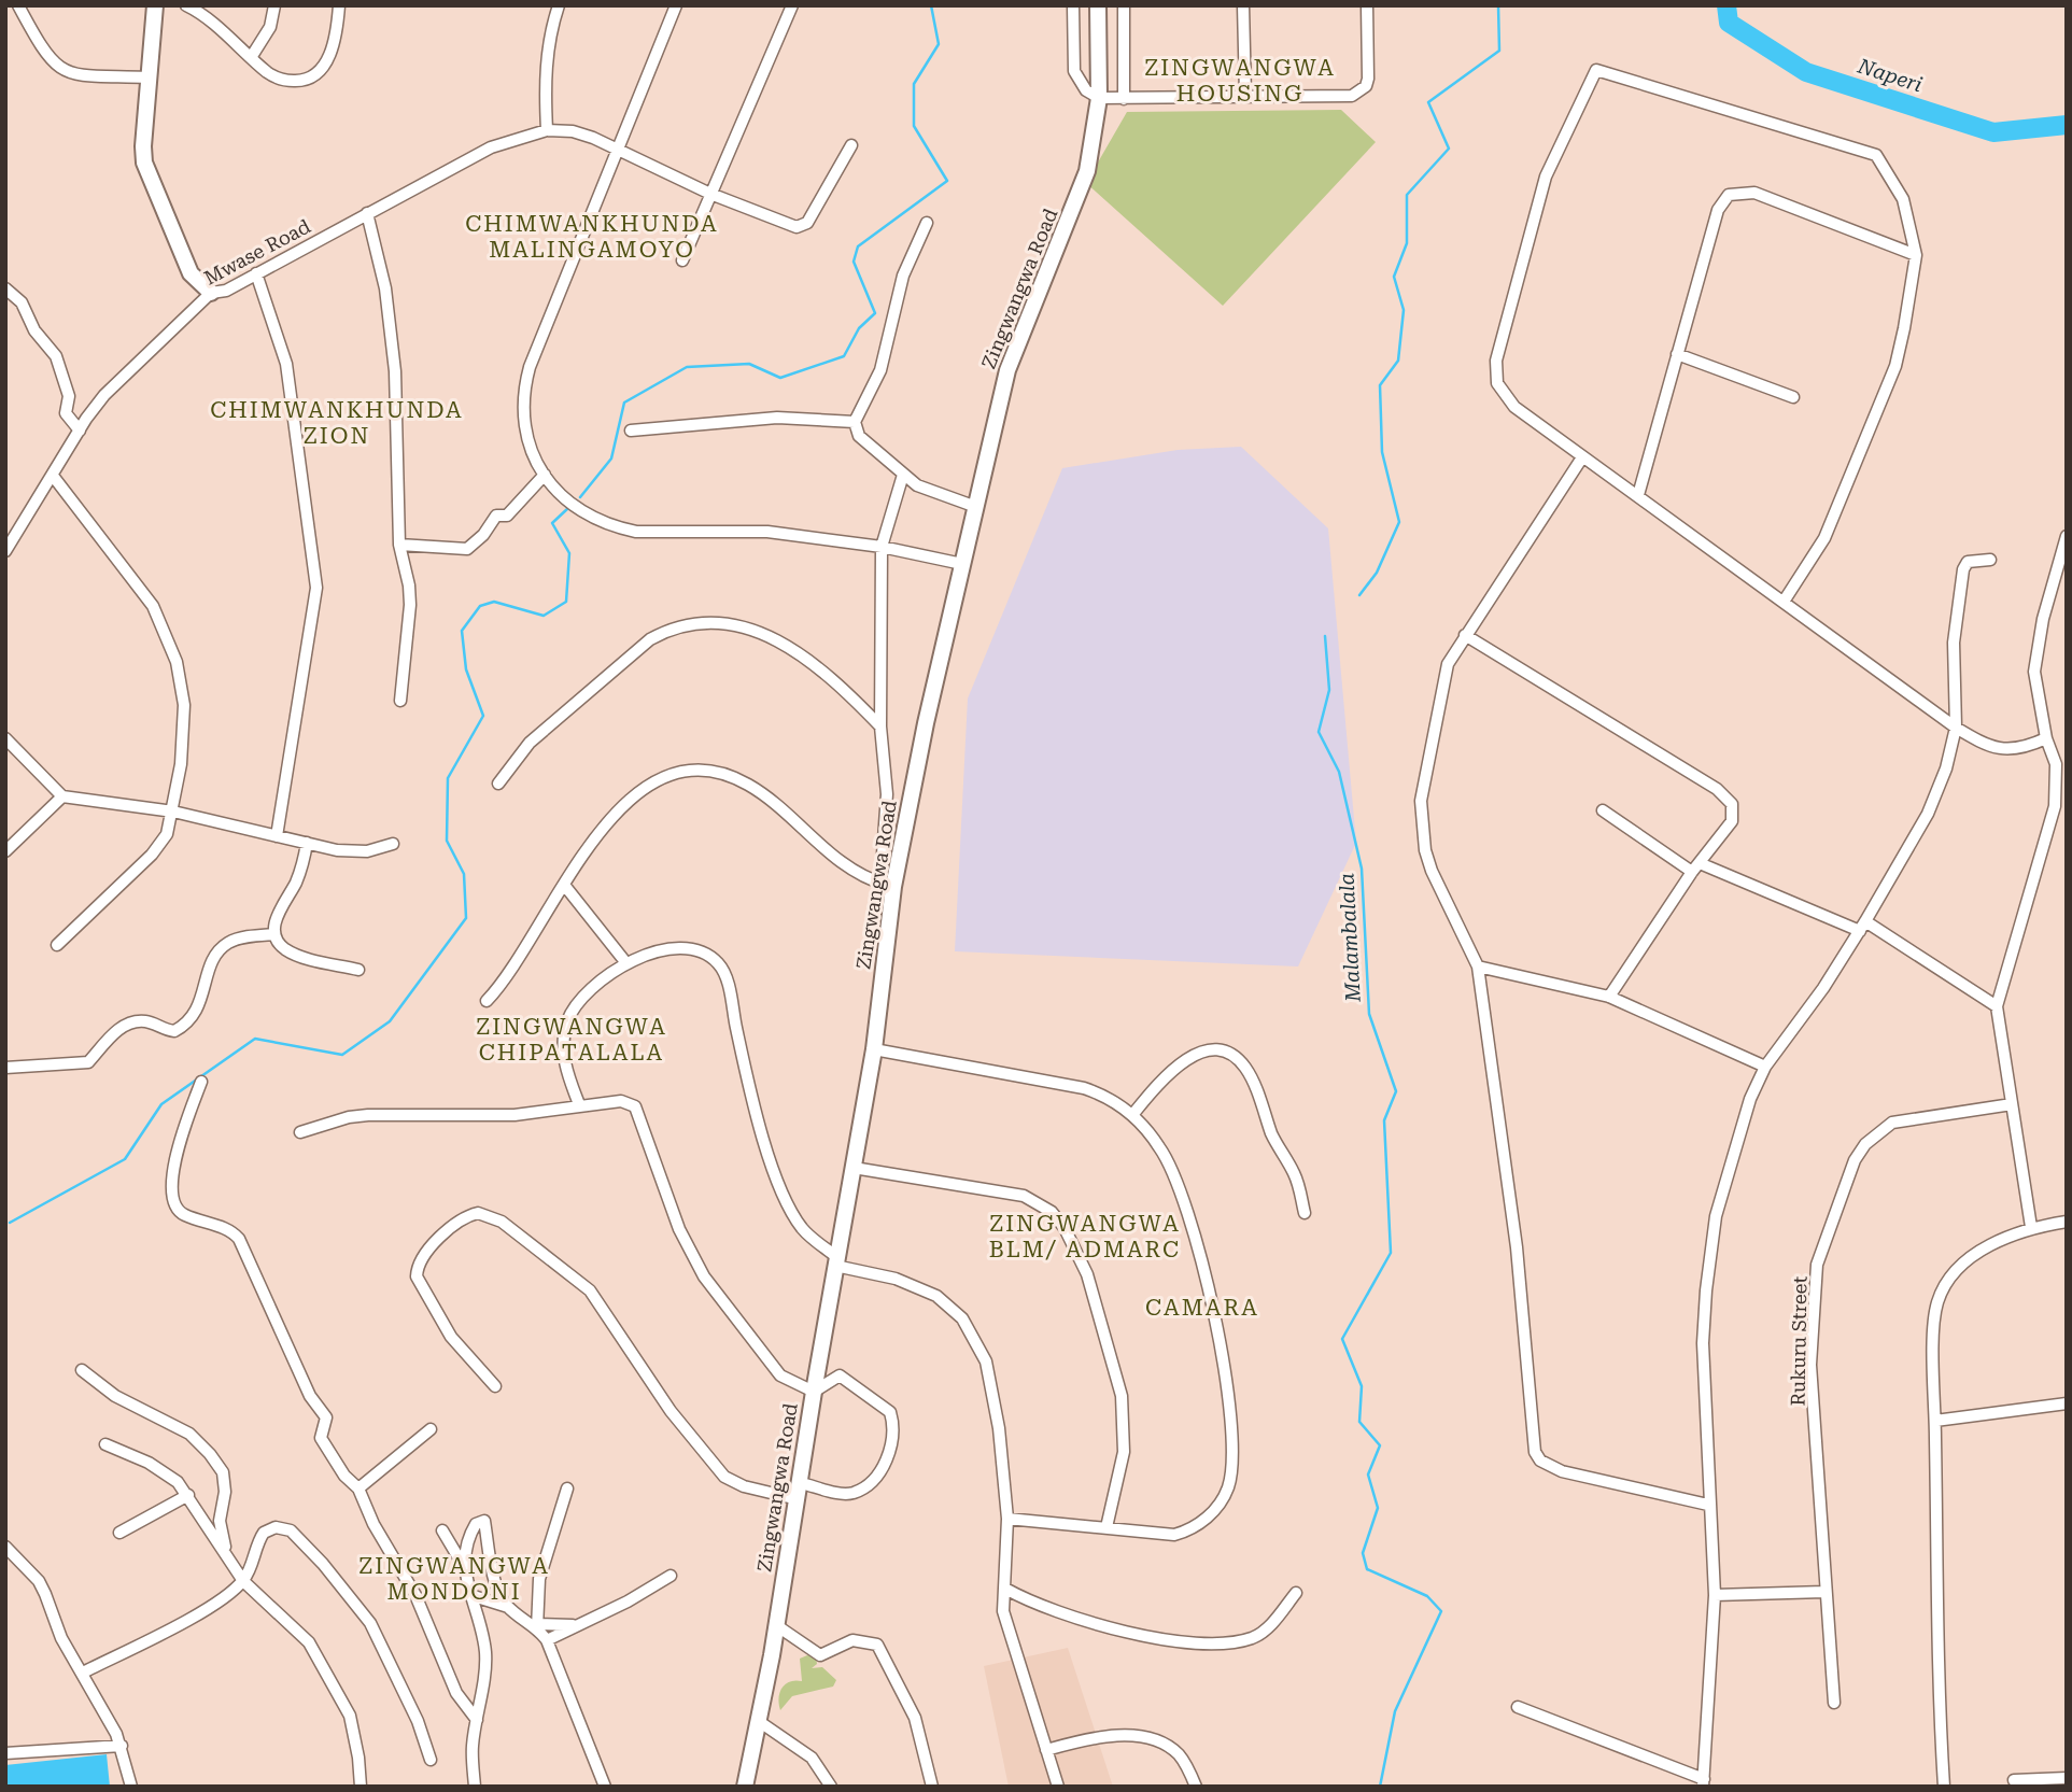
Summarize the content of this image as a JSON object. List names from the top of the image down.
{
  "streets": {
    "street": ["Mwase Road", "Zingwangwa Road", "Rukuru Street"]
  },
  "districts": [
    "ZINGWANGWA HOUSING",
    "CHIMWANKHUNDA MALINGAMOYO",
    "CHIMWANKHUNDA ZION",
    "ZINGWANGWA CHIPATALALA",
    "ZINGWANGWA BLM/ ADMARC",
    "CAMARA",
    "ZINGWANGWA MONDONI"
  ],
  "water": ["Naperi", "Malambalala"]
}
